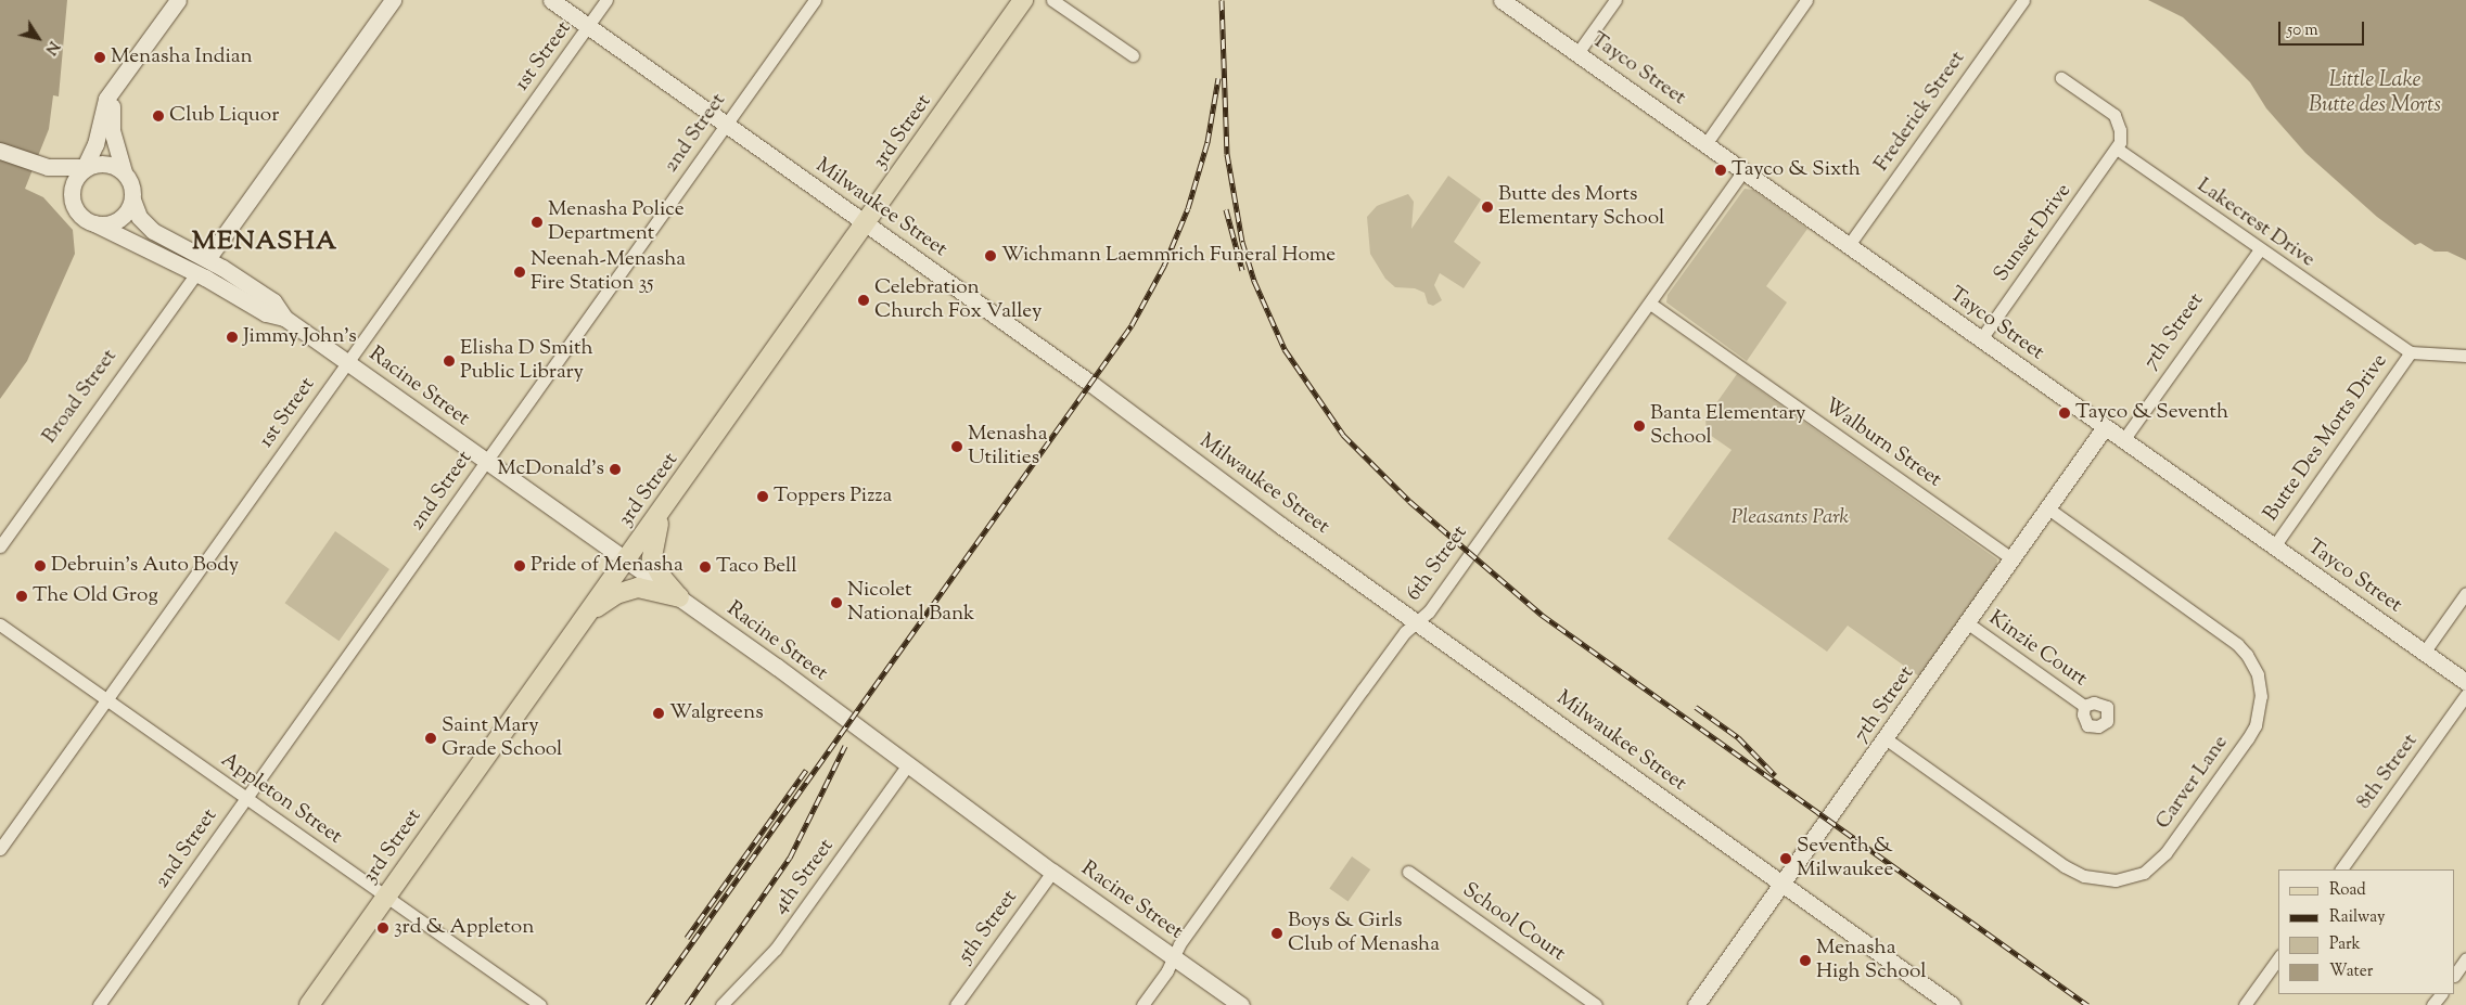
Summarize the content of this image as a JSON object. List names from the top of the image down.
{
  "streets": {
    "main road": ["3rd Street"],
    "street": [
      "1st Street",
      "Tayco Street",
      "Frederick Street",
      "2nd Street",
      "Milwaukee Street",
      "Lakecrest Drive",
      "Sunset Drive",
      "7th Street",
      "Racine Street",
      "Broad Street",
      "Butte Des Morts Drive",
      "Walburn Street",
      "6th Street",
      "Kinzie Court",
      "8th Street",
      "Carver Lane",
      "Appleton Street",
      "4th Street",
      "School Court",
      "5th Street"
    ]
  },
  "crossings": [
    ["1st Street", "Milwaukee Street"],
    ["1st Street", "Racine Street"],
    ["1st Street", "Appleton Street"],
    ["Tayco Street", "Frederick Street"],
    ["Tayco Street", "Sunset Drive"],
    ["Tayco Street", "7th Street"],
    ["Tayco Street", "Butte Des Morts Drive"],
    ["Tayco Street", "6th Street"],
    ["3rd Street", "Milwaukee Street"],
    ["3rd Street", "Racine Street"],
    ["3rd Street", "Appleton Street"],
    ["2nd Street", "Milwaukee Street"],
    ["2nd Street", "Racine Street"],
    ["2nd Street", "Appleton Street"],
    ["Milwaukee Street", "7th Street"],
    ["Milwaukee Street", "6th Street"],
    ["Lakecrest Drive", "Sunset Drive"],
    ["Lakecrest Drive", "7th Street"],
    ["Lakecrest Drive", "Butte Des Morts Drive"],
    ["7th Street", "Walburn Street"],
    ["7th Street", "Kinzie Court"],
    ["7th Street", "Carver Lane"],
    ["Racine Street", "Broad Street"],
    ["Racine Street", "6th Street"],
    ["Racine Street", "4th Street"],
    ["Racine Street", "5th Street"],
    ["Walburn Street", "6th Street"]
  ],
  "districts": ["MENASHA"],
  "water": ["Little Lake Butte des Morts"],
  "parks": ["Pleasants Park"],
  "places": [
    "Menasha Indian",
    "Club Liquor",
    "Tayco & Sixth",
    "Butte des Morts Elementary School",
    "Menasha Police Department",
    "Wichmann Laemmrich Funeral Home",
    "Neenah-Menasha Fire Station 35",
    "Celebration Church Fox Valley",
    "Jimmy John's",
    "Elisha D Smith Public Library",
    "Tayco & Seventh",
    "Banta Elementary School",
    "Menasha Utilities",
    "McDonald's",
    "Toppers Pizza",
    "Debruin's Auto Body",
    "Pride of Menasha",
    "Taco Bell",
    "The Old Grog",
    "Nicolet National Bank",
    "Walgreens",
    "Saint Mary Grade School",
    "Seventh & Milwaukee",
    "3rd & Appleton",
    "Boys & Girls Club of Menasha",
    "Menasha High School"
  ],
  "legend": [
    "Road",
    "Railway",
    "Park",
    "Water"
  ],
  "scale_bar": "50 m",
  "north": "bottom right"
}
